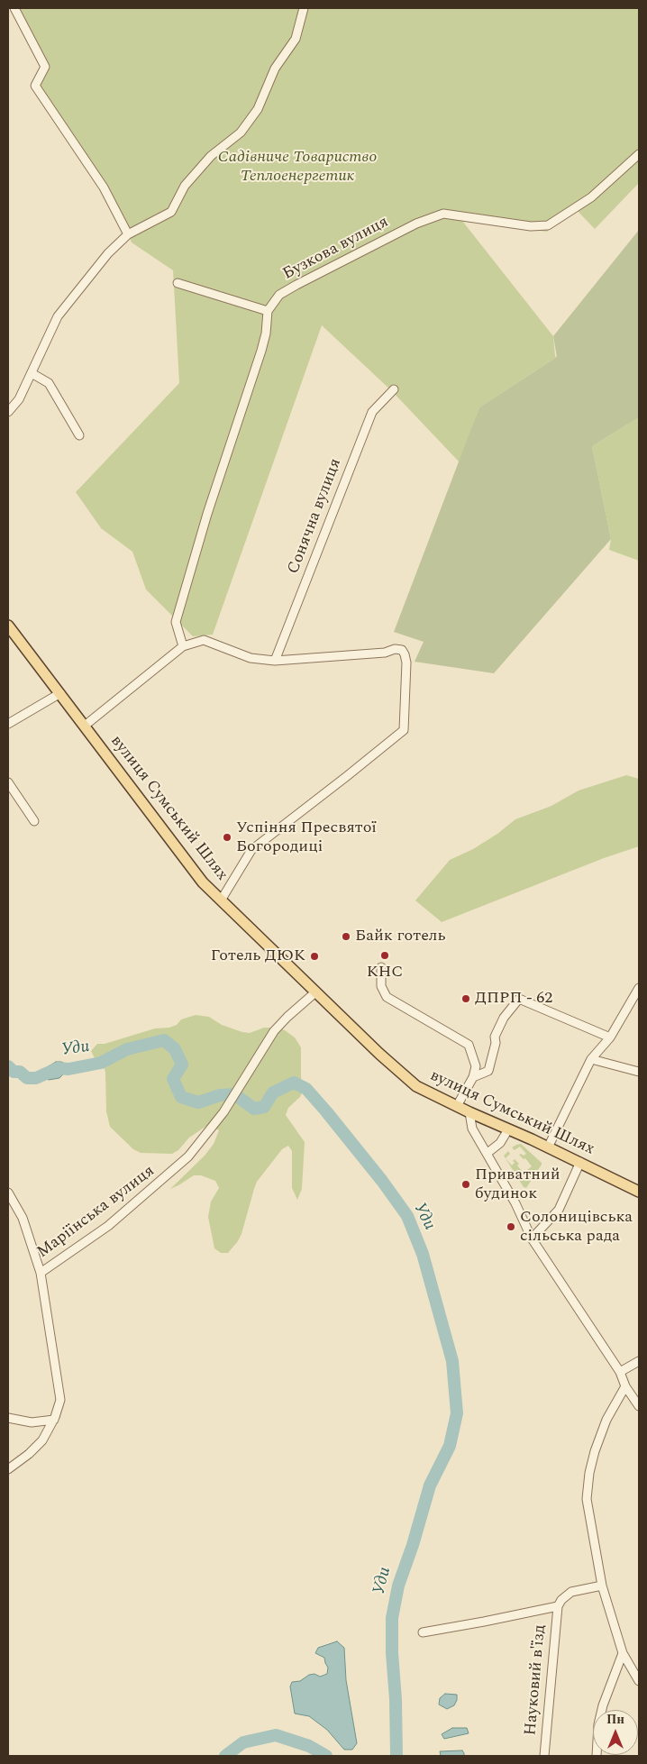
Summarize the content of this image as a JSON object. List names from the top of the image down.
{
  "streets": {
    "main road": ["вулиця Сумський Шлях"],
    "street": [
      "Бузкова вулиця",
      "Сонячна вулиця",
      "Маріїнська вулиця",
      "Науковий в'їзд"
    ]
  },
  "crossings": [
    ["вулиця Сумський Шлях", "Маріїнська вулиця"]
  ],
  "water": ["Уди"],
  "parks": ["Садівниче Товариство Теплоенергетик"],
  "places": [
    "Успіння Пресвятої Богородиці",
    "Байк готель",
    "КНС",
    "Готель ДЮК",
    "ДПРП - 62",
    "Приватний будинок",
    "Солоницівська сільська рада"
  ],
  "north": "top"
}
